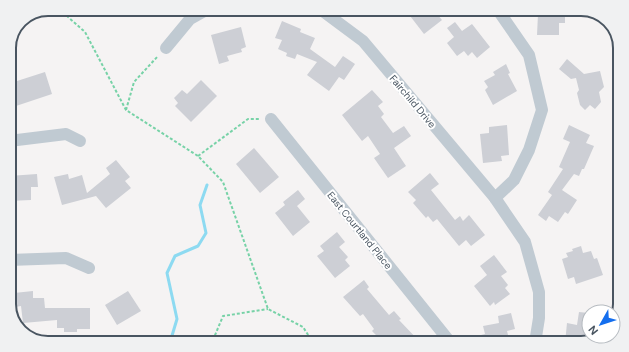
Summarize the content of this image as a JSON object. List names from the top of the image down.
{
  "streets": {
    "street": ["Fairchild Drive", "East Courtland Place"]
  },
  "north": "bottom left"
}
